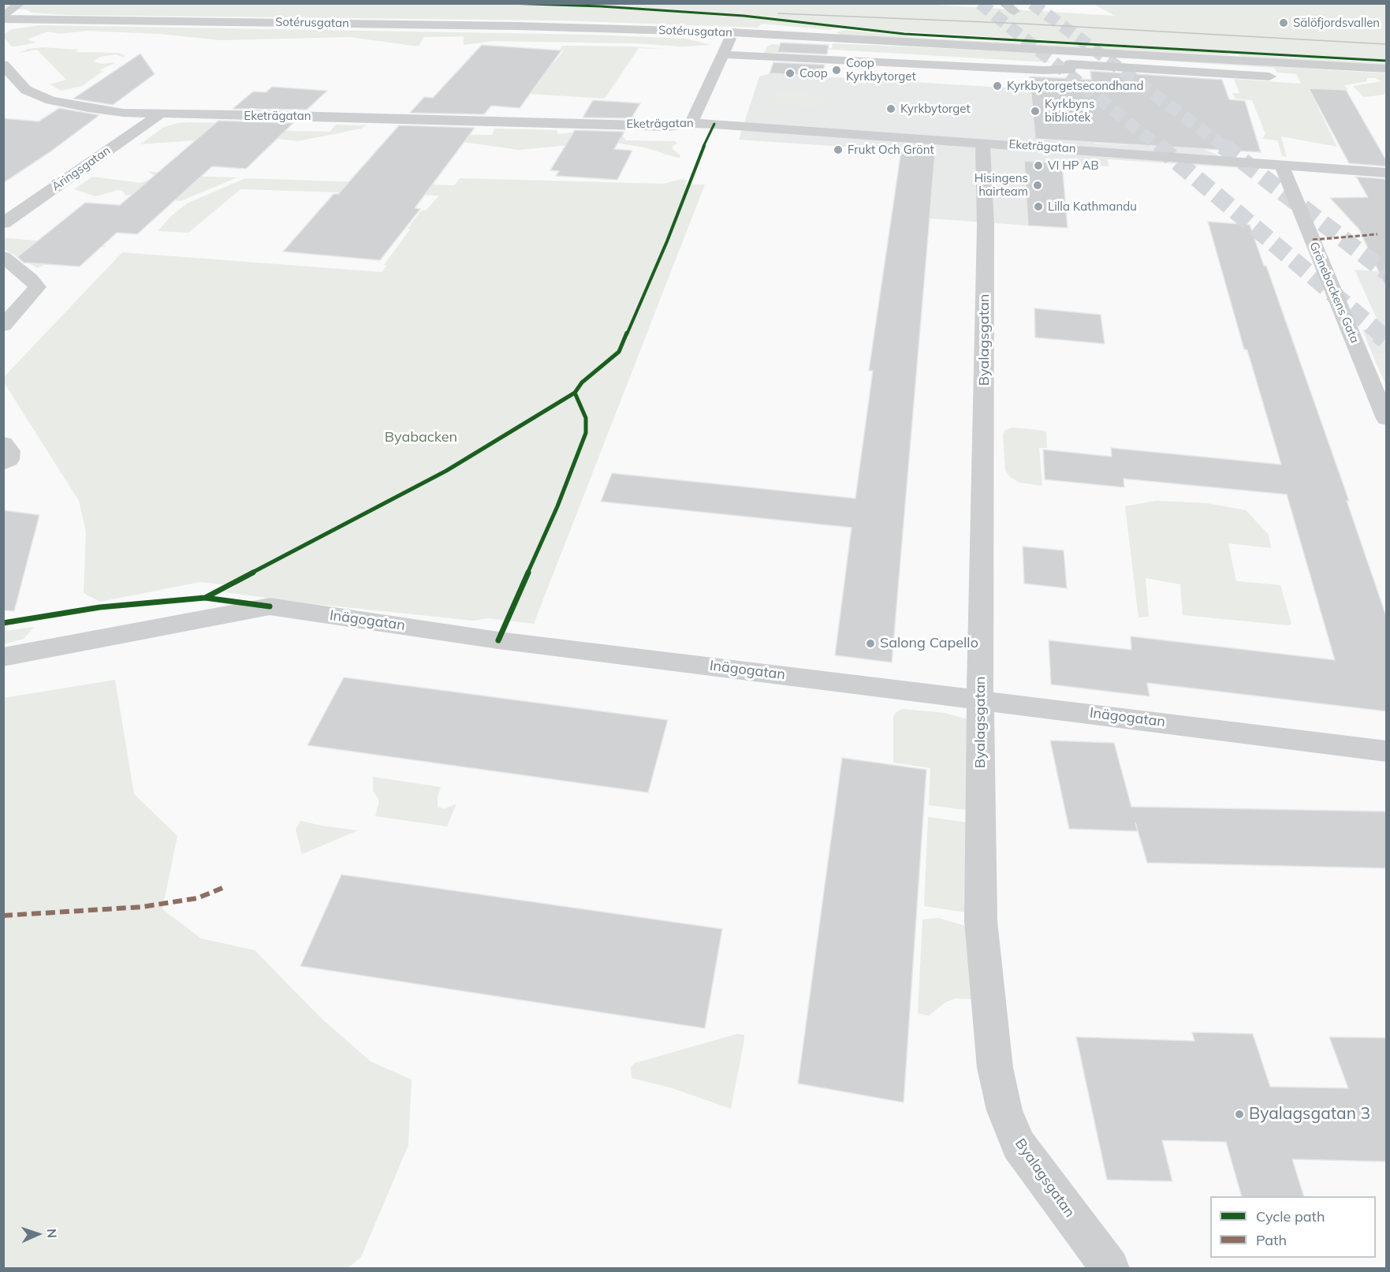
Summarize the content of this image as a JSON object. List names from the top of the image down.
{
  "streets": {
    "street": [
      "Sotérusgatan",
      "Eketrägatan",
      "Äringsgatan",
      "Grönebackens Gata",
      "Byalagsgatan",
      "Inägogatan"
    ]
  },
  "crossings": [
    ["Eketrägatan", "Äringsgatan"],
    ["Eketrägatan", "Grönebackens Gata"],
    ["Eketrägatan", "Byalagsgatan"],
    ["Byalagsgatan", "Inägogatan"]
  ],
  "parks": ["Byabacken"],
  "places": [
    "Sälöfjordsvallen",
    "Coop Kyrkbytorget",
    "Coop",
    "Kyrkbytorgetsecondhand",
    "Kyrkbytorget",
    "Kyrkbyns bibliotek",
    "Frukt Och Grönt",
    "VI HP AB",
    "Hisingens hairteam",
    "Lilla Kathmandu",
    "Salong Capello",
    "Byalagsgatan 3"
  ],
  "legend": ["Cycle path", "Path"],
  "north": "right"
}
